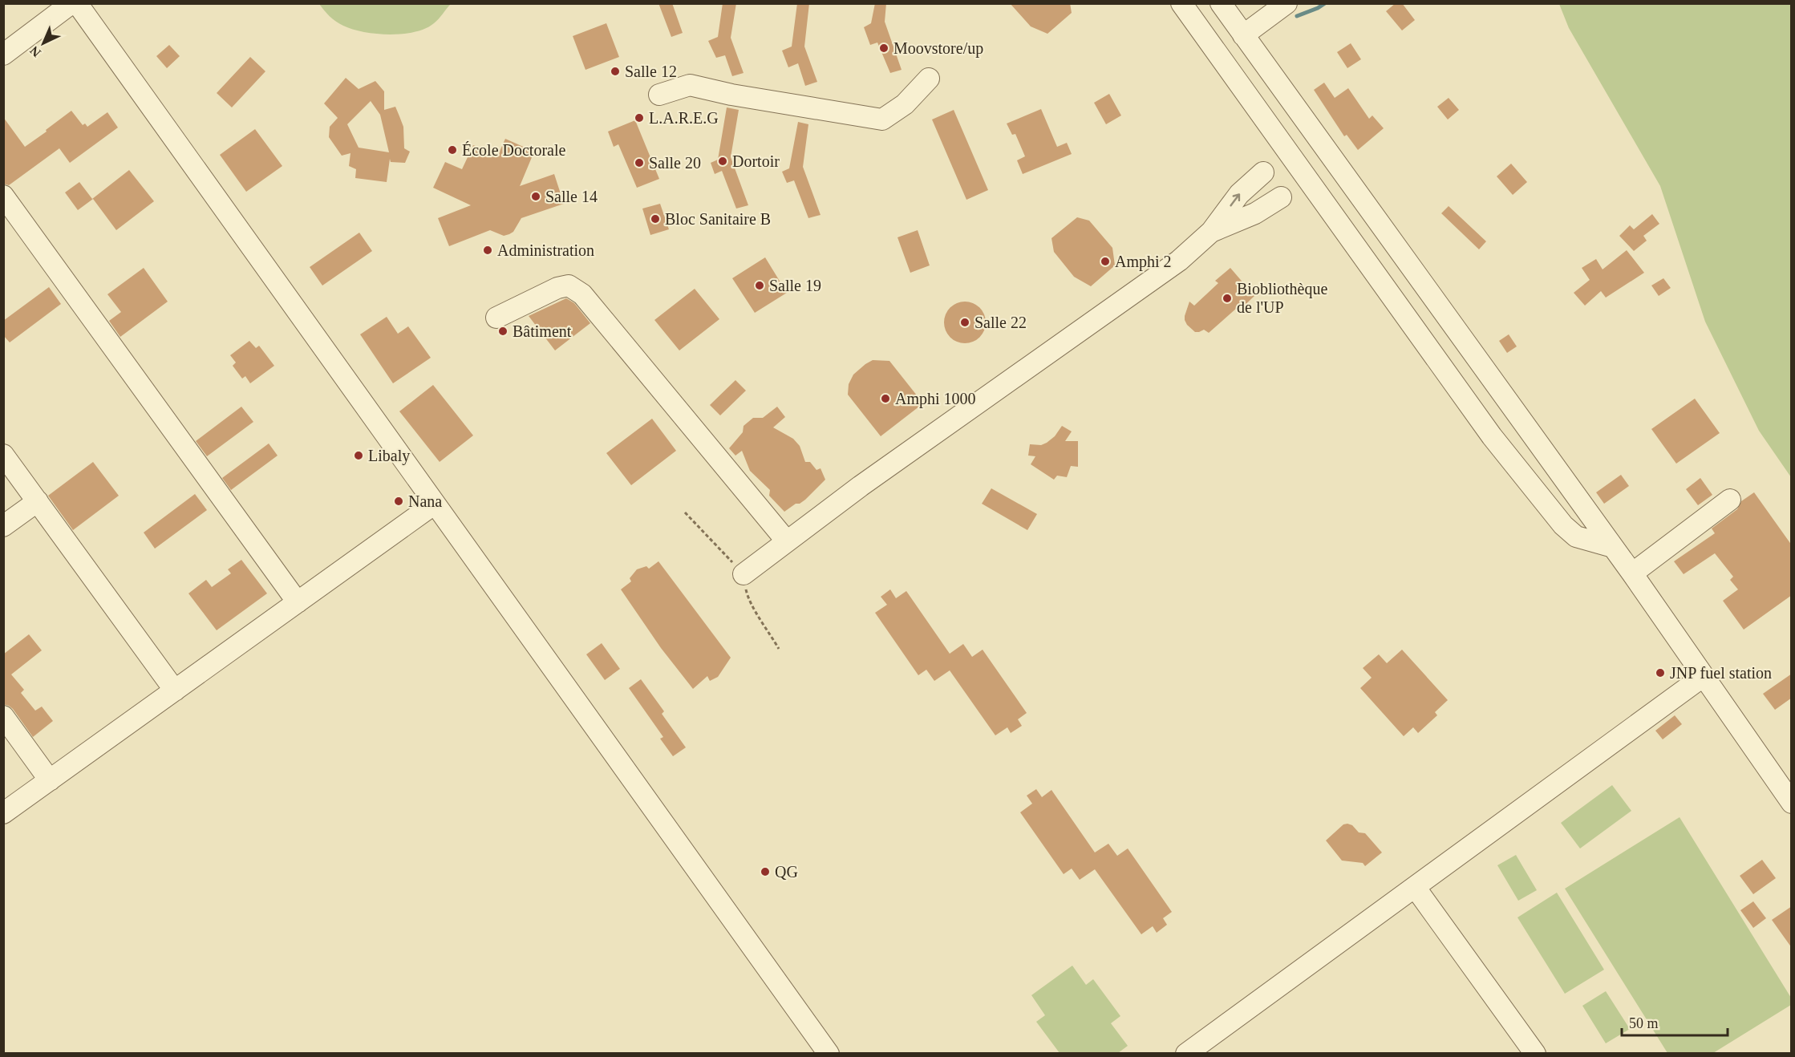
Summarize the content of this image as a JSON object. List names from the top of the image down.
{
  "places": [
    "Moovstore/up",
    "Salle 12",
    "L.A.R.E.G",
    "École Doctorale",
    "Dortoir",
    "Salle 20",
    "Salle 14",
    "Bloc Sanitaire B",
    "Administration",
    "Amphi 2",
    "Salle 19",
    "Biobliothèque de l'UP",
    "Salle 22",
    "Bâtiment",
    "Amphi 1000",
    "Libaly",
    "Nana",
    "JNP fuel station",
    "QG"
  ],
  "scale_bar": "50 m",
  "north": "bottom left"
}
